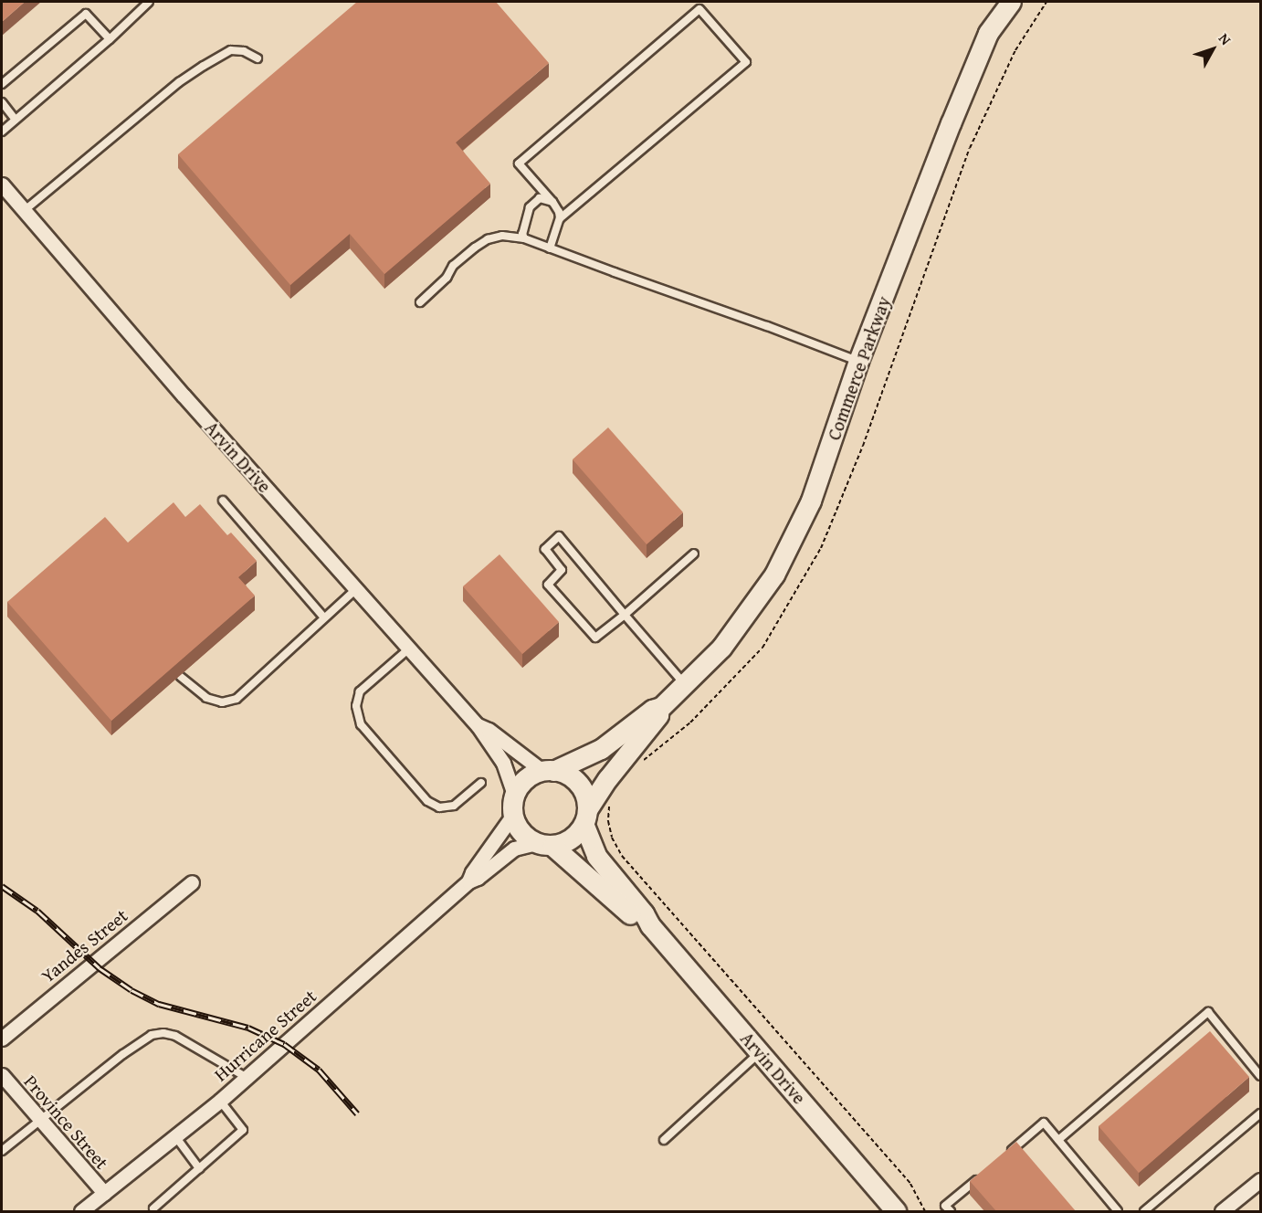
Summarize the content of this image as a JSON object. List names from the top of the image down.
{
  "streets": {
    "street": [
      "Commerce Parkway",
      "Arvin Drive",
      "Yandes Street",
      "Hurricane Street",
      "Province Street"
    ]
  },
  "crossings": [
    ["Commerce Parkway", "Arvin Drive"],
    ["Commerce Parkway", "Hurricane Street"],
    ["Arvin Drive", "Hurricane Street"],
    ["Hurricane Street", "Province Street"]
  ],
  "north": "top right"
}
